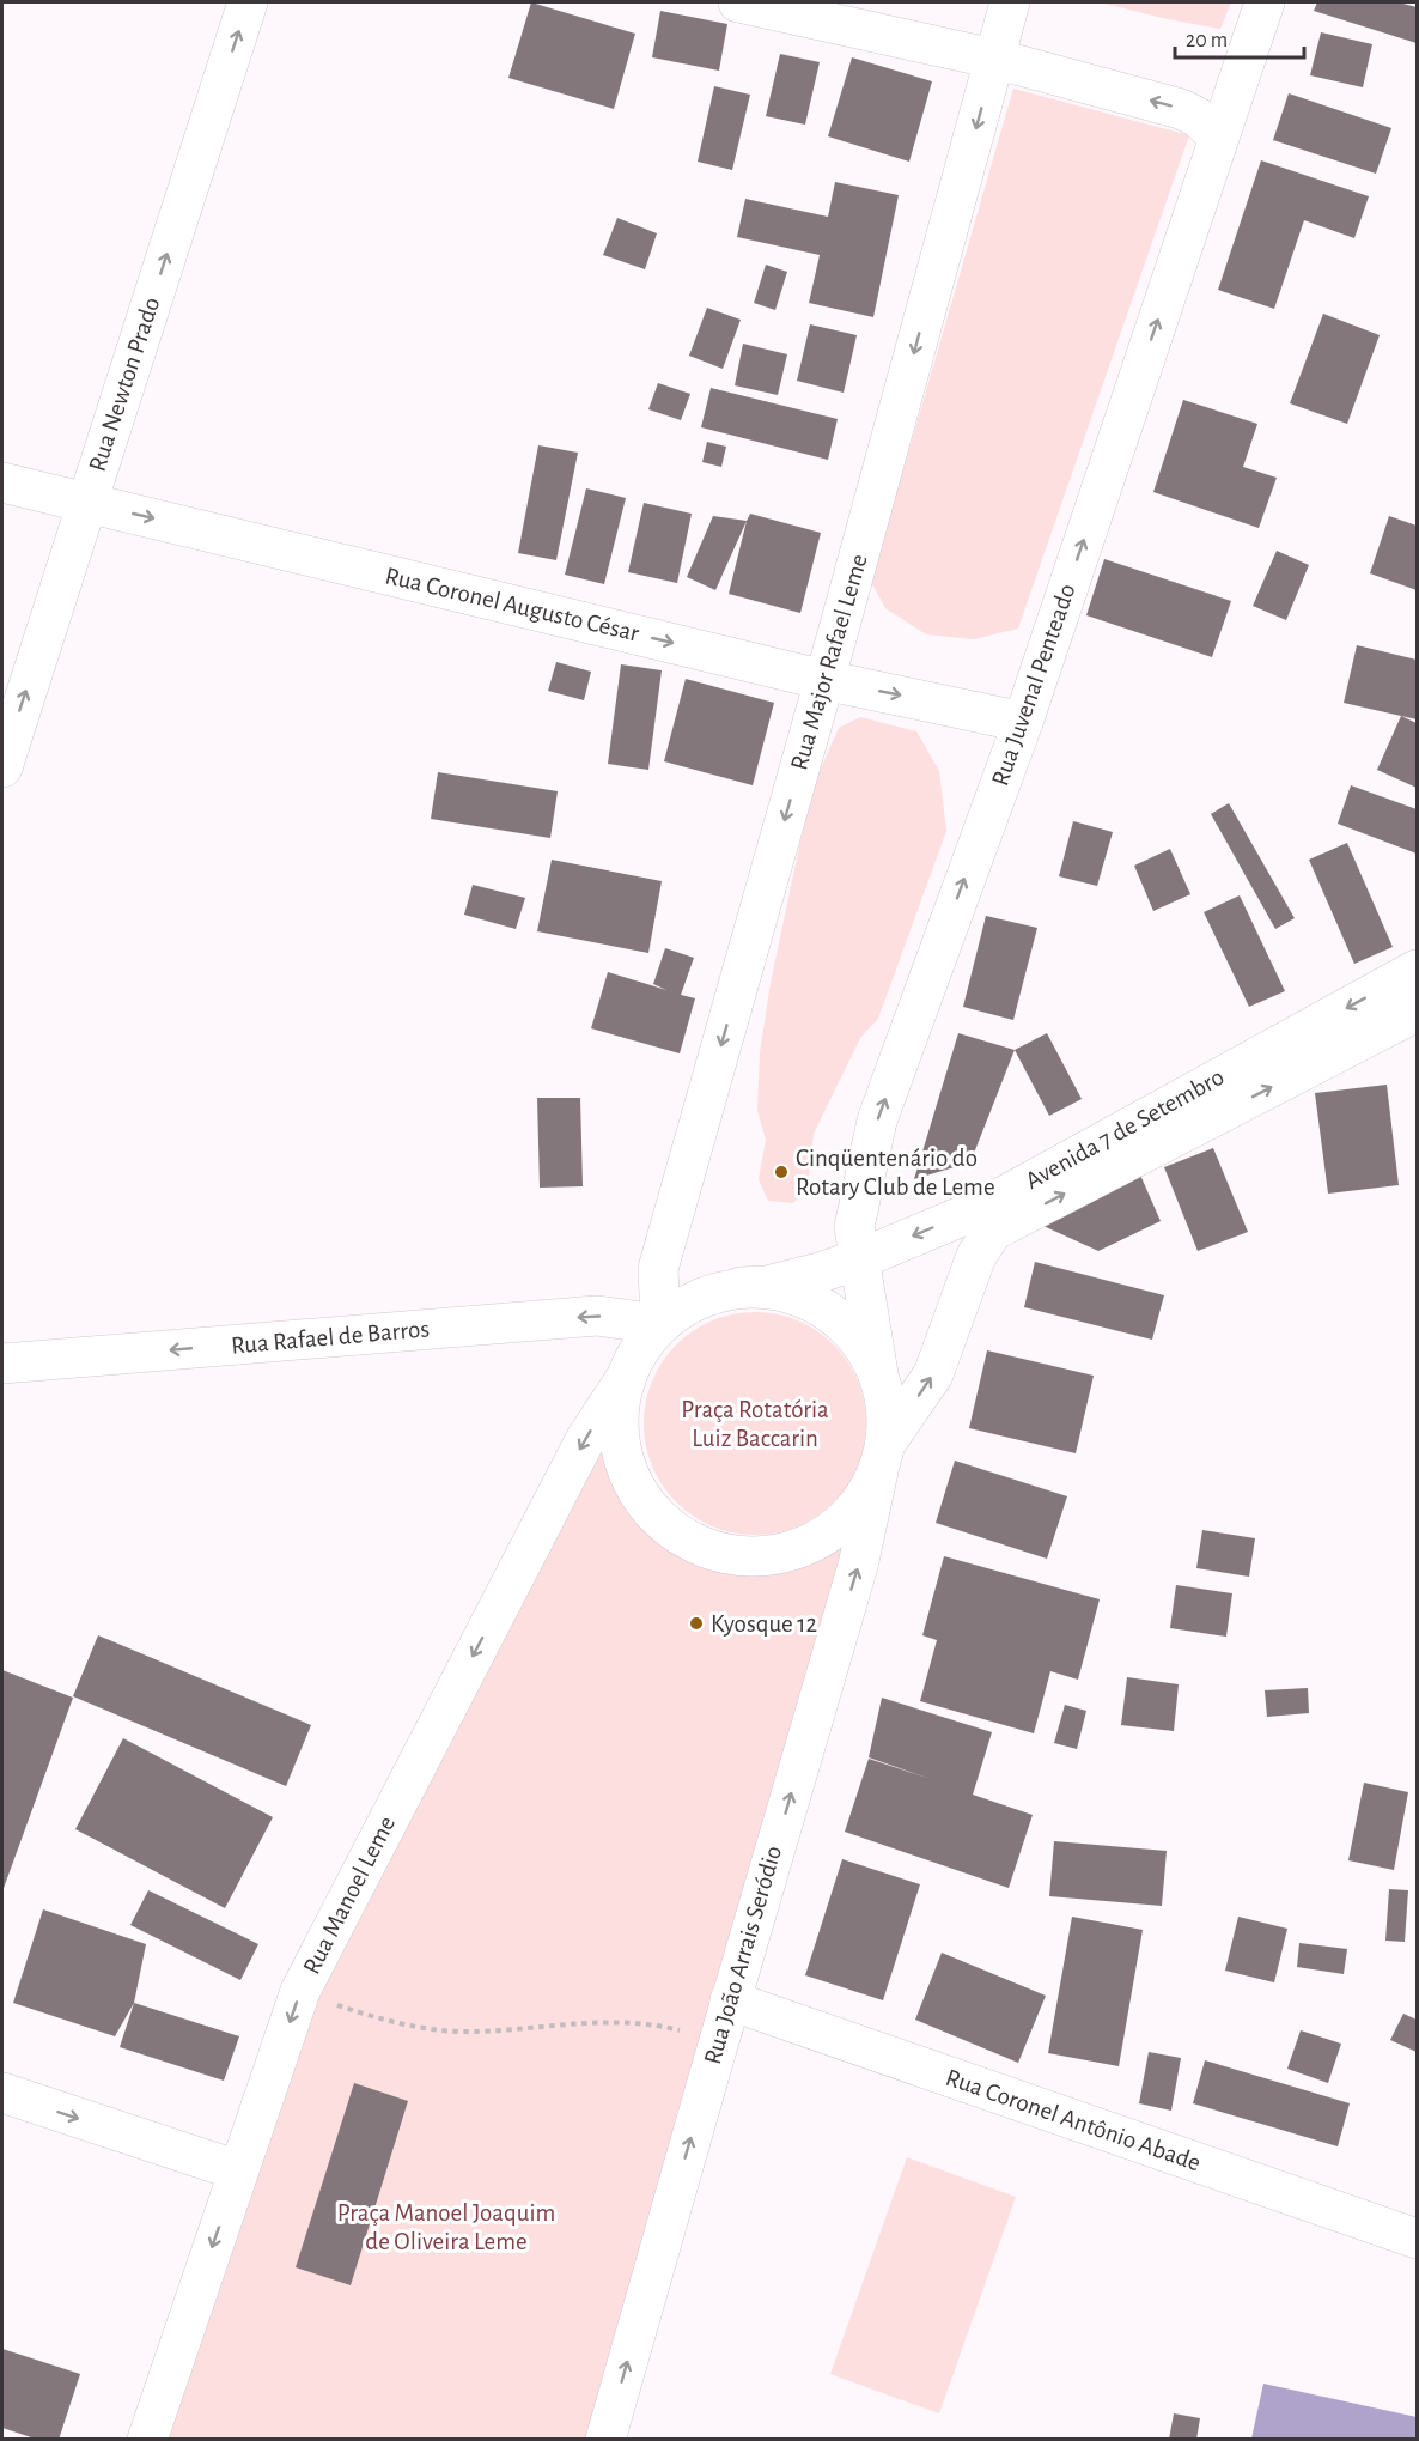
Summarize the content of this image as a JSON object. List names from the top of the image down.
{
  "streets": {
    "main road": [
      "Rua Newton Prado",
      "Rua Coronel Augusto César",
      "Rua Major Rafael Leme",
      "Rua Juvenal Penteado",
      "Avenida 7 de Setembro",
      "Rua Rafael de Barros",
      "Rua Manoel Leme",
      "Rua João Arrais Seródio",
      "Rua Coronel Antônio Abade"
    ]
  },
  "crossings": [
    ["Rua Newton Prado", "Rua Coronel Augusto César"],
    ["Rua Coronel Augusto César", "Rua Major Rafael Leme"],
    ["Rua Coronel Augusto César", "Rua Juvenal Penteado"],
    ["Rua Major Rafael Leme", "Rua Rafael de Barros"],
    ["Rua Juvenal Penteado", "Avenida 7 de Setembro"],
    ["Avenida 7 de Setembro", "Rua João Arrais Seródio"],
    ["Rua João Arrais Seródio", "Rua Coronel Antônio Abade"]
  ],
  "one_way": [
    "Rua Newton Prado",
    "Rua Coronel Augusto César",
    "Rua Major Rafael Leme",
    "Rua Juvenal Penteado",
    "Rua Rafael de Barros",
    "Rua Manoel Leme",
    "Rua João Arrais Seródio"
  ],
  "parks": ["Praça Rotatória Luiz Baccarin", "Praça Manoel Joaquim de Oliveira Leme"],
  "places": ["Cinqüentenário do Rotary Club de Leme", "Kyosque 12"],
  "scale_bar": "20 m"
}
